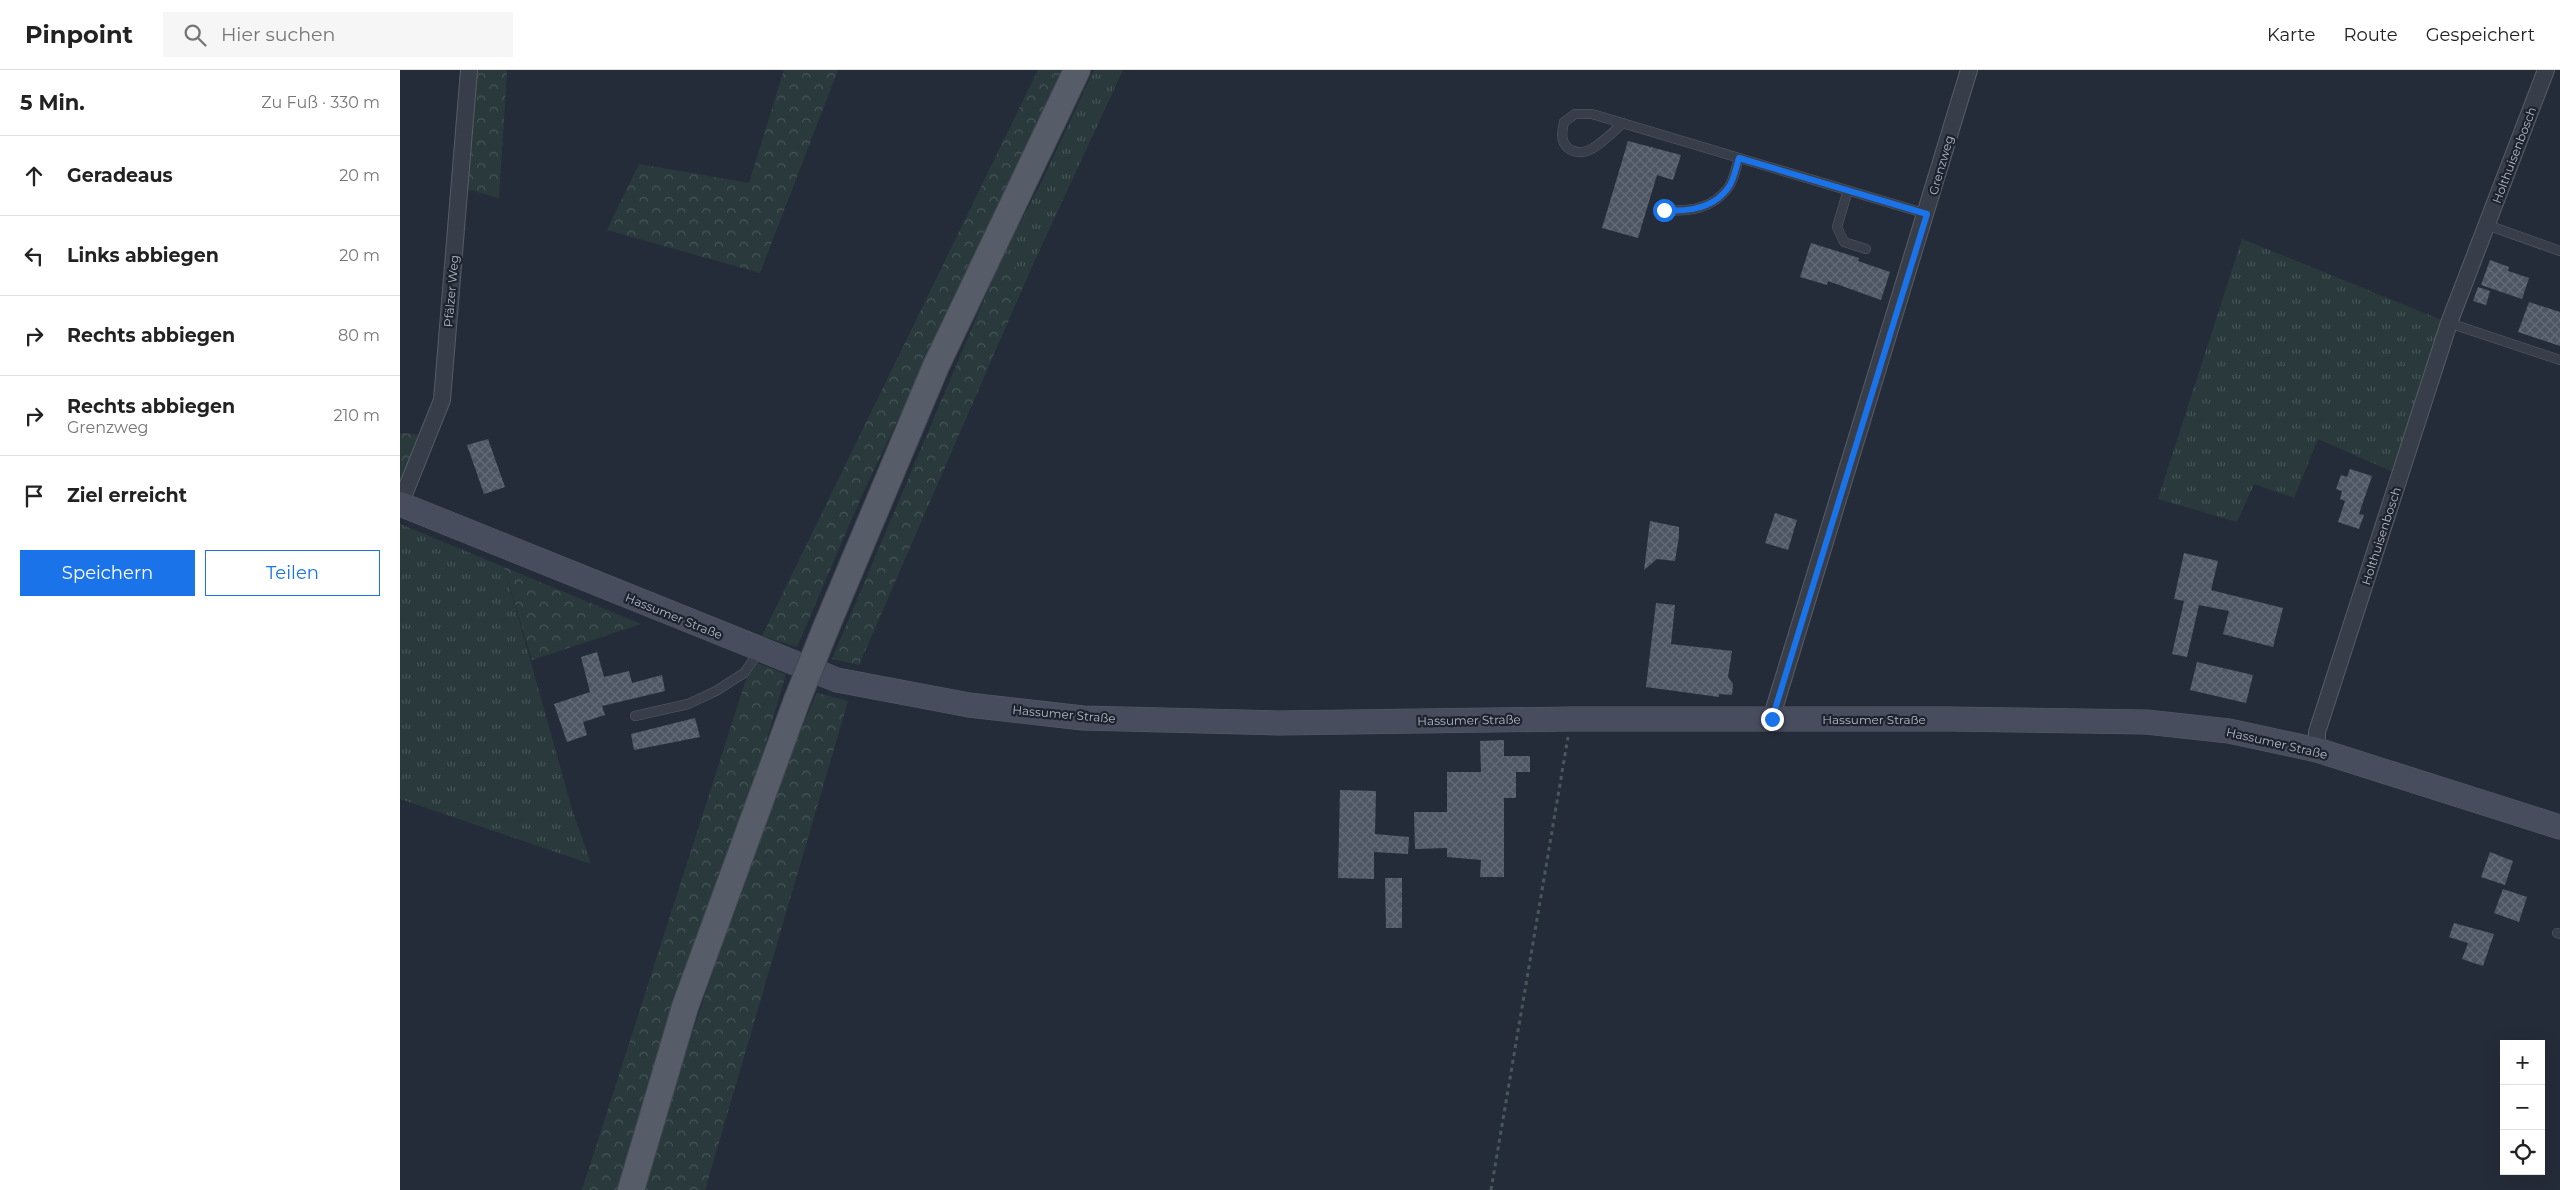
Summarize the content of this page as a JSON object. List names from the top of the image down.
{
  "streets": {
    "street": [
      "Holthuisenbosch",
      "Grenzweg",
      "Pfälzer Weg",
      "Hassumer Straße"
    ]
  },
  "crossings": [
    ["Holthuisenbosch", "Hassumer Straße"],
    ["Grenzweg", "Hassumer Straße"],
    ["Pfälzer Weg", "Hassumer Straße"]
  ],
  "page": {
    "header": "Pinpoint",
    "search": "Hier suchen",
    "nav": ["Karte", "Route", "Gespeichert"],
    "heading": ["5 Min.", "Zu Fuß · 330 m"],
    "list": [
      ["Geradeaus", "20 m"],
      ["Links abbiegen", "20 m"],
      ["Rechts abbiegen", "80 m"],
      ["Rechts abbiegen", "Grenzweg", "210 m"],
      "Ziel erreicht"
    ],
    "buttons": ["Speichern", "Teilen"],
    "map_buttons": ["+", "−"]
  }
}
